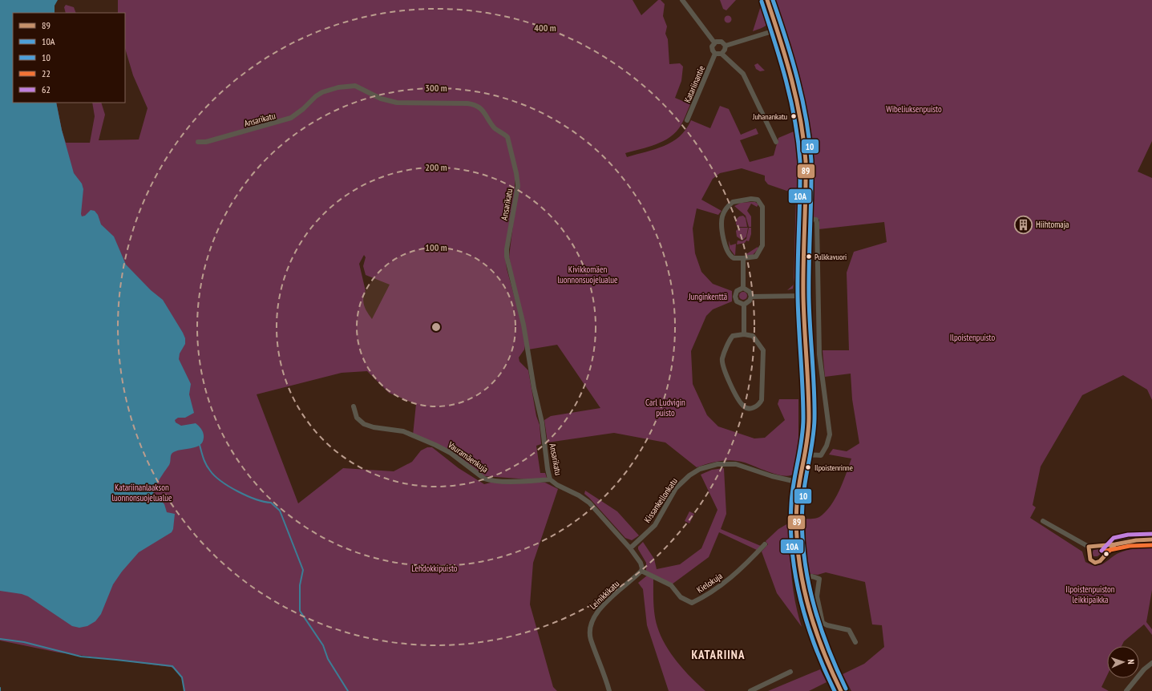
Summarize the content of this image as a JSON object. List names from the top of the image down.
{
  "streets": {
    "street": [
      "Katariinantie",
      "Ansarikatu",
      "Vauramäenkuja",
      "Kissankellonkatu",
      "Kielokuja",
      "Leinikkikatu"
    ]
  },
  "crossings": [
    ["Ansarikatu", "Vauramäenkuja"],
    ["Ansarikatu", "Kissankellonkatu"],
    ["Ansarikatu", "Kielokuja"],
    ["Ansarikatu", "Leinikkikatu"],
    ["Kielokuja", "Leinikkikatu"]
  ],
  "districts": ["KATARIINA"],
  "parks": [
    "Wibeliuksenpuisto",
    "Kivikkomäen luonnonsuojelualue",
    "Junginkenttä",
    "Ilpoistenpuisto",
    "Carl Ludvigin puisto",
    "Katariinanlaakson luonnonsuojelualue",
    "Lehdokkipuisto",
    "Ilpoistenpuiston leikkipaikka"
  ],
  "places": {
    "other": ["Juhanankatu", "Pulkkavuori", "Ilpoistenrinne"],
    "building": ["Hiihtomaja"]
  },
  "lines": [
    "transit line 89",
    "transit line 10",
    "transit line 10A",
    "transit line 62",
    "transit line 22"
  ],
  "legend": [
    "89",
    "10A",
    "10",
    "22",
    "62"
  ],
  "north": "right",
  "rings": [
    "400 m",
    "300 m",
    "200 m",
    "100 m"
  ]
}
